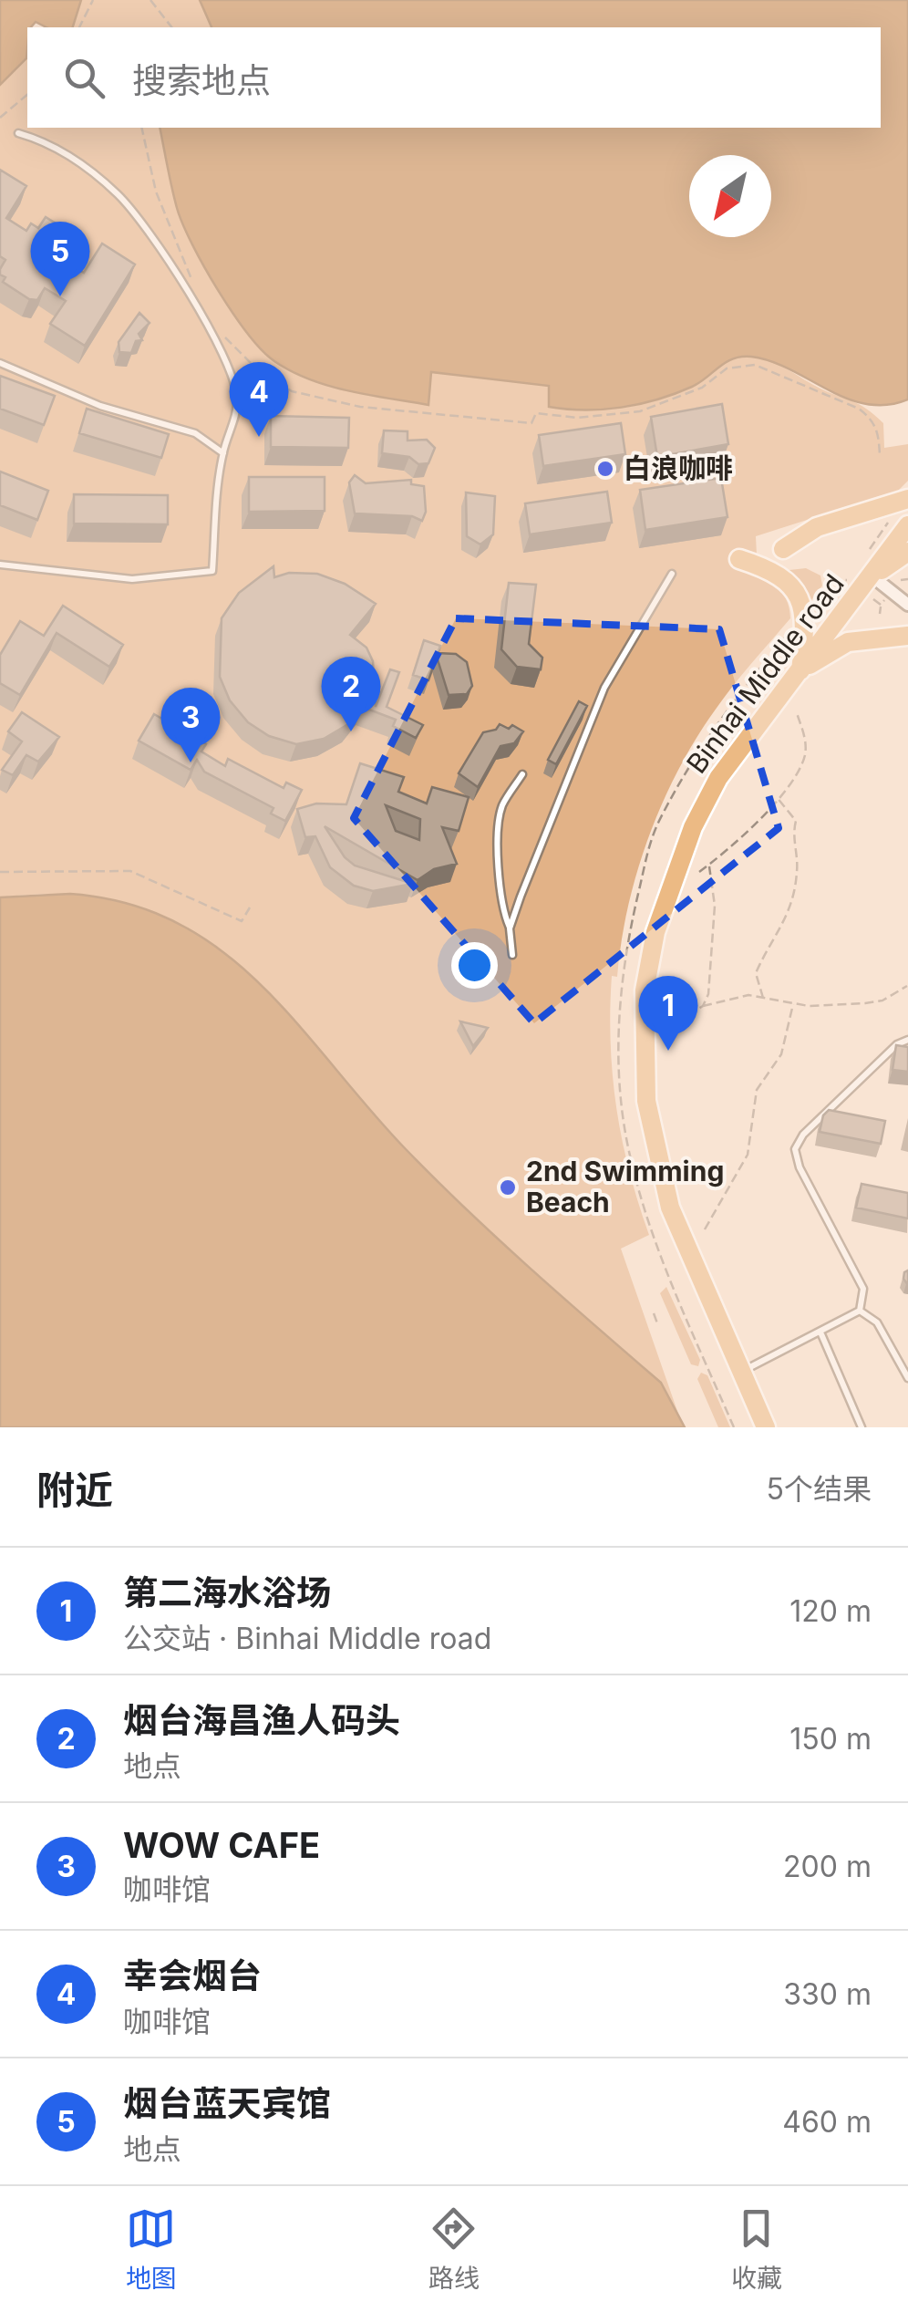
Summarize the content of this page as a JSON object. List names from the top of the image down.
{
  "streets": {
    "main road": ["Binhai Middle road"]
  },
  "places": ["白浪咖啡", "2nd Swimming Beach"],
  "north": "bottom left",
  "page": {
    "search": "搜索地点",
    "pins": [
      "5",
      "4",
      "2",
      "3",
      "1"
    ],
    "heading": ["附近", "5个结果"],
    "list": [
      {
        "mark": "1",
        "name": "第二海水浴场",
        "note": "公交站 · Binhai Middle road",
        "value": "120 m"
      },
      {
        "mark": "2",
        "name": "烟台海昌渔人码头",
        "note": "地点",
        "value": "150 m"
      },
      {
        "mark": "3",
        "name": "WOW CAFE",
        "note": "咖啡馆",
        "value": "200 m"
      },
      {
        "mark": "4",
        "name": "幸会烟台",
        "note": "咖啡馆",
        "value": "330 m"
      },
      {
        "mark": "5",
        "name": "烟台蓝天宾馆",
        "note": "地点",
        "value": "460 m"
      }
    ],
    "nav": ["地图", "路线", "收藏"]
  }
}
